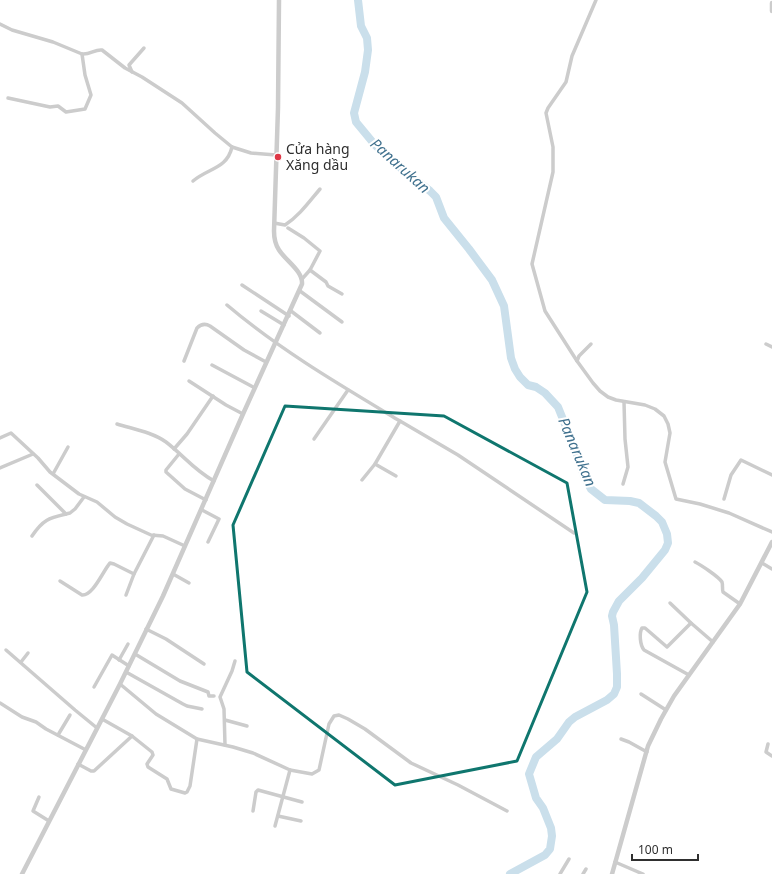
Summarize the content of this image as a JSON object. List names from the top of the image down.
{
  "water": ["Panarukan"],
  "places": ["Cửa hàng Xăng dầu"],
  "scale_bar": "100 m"
}
